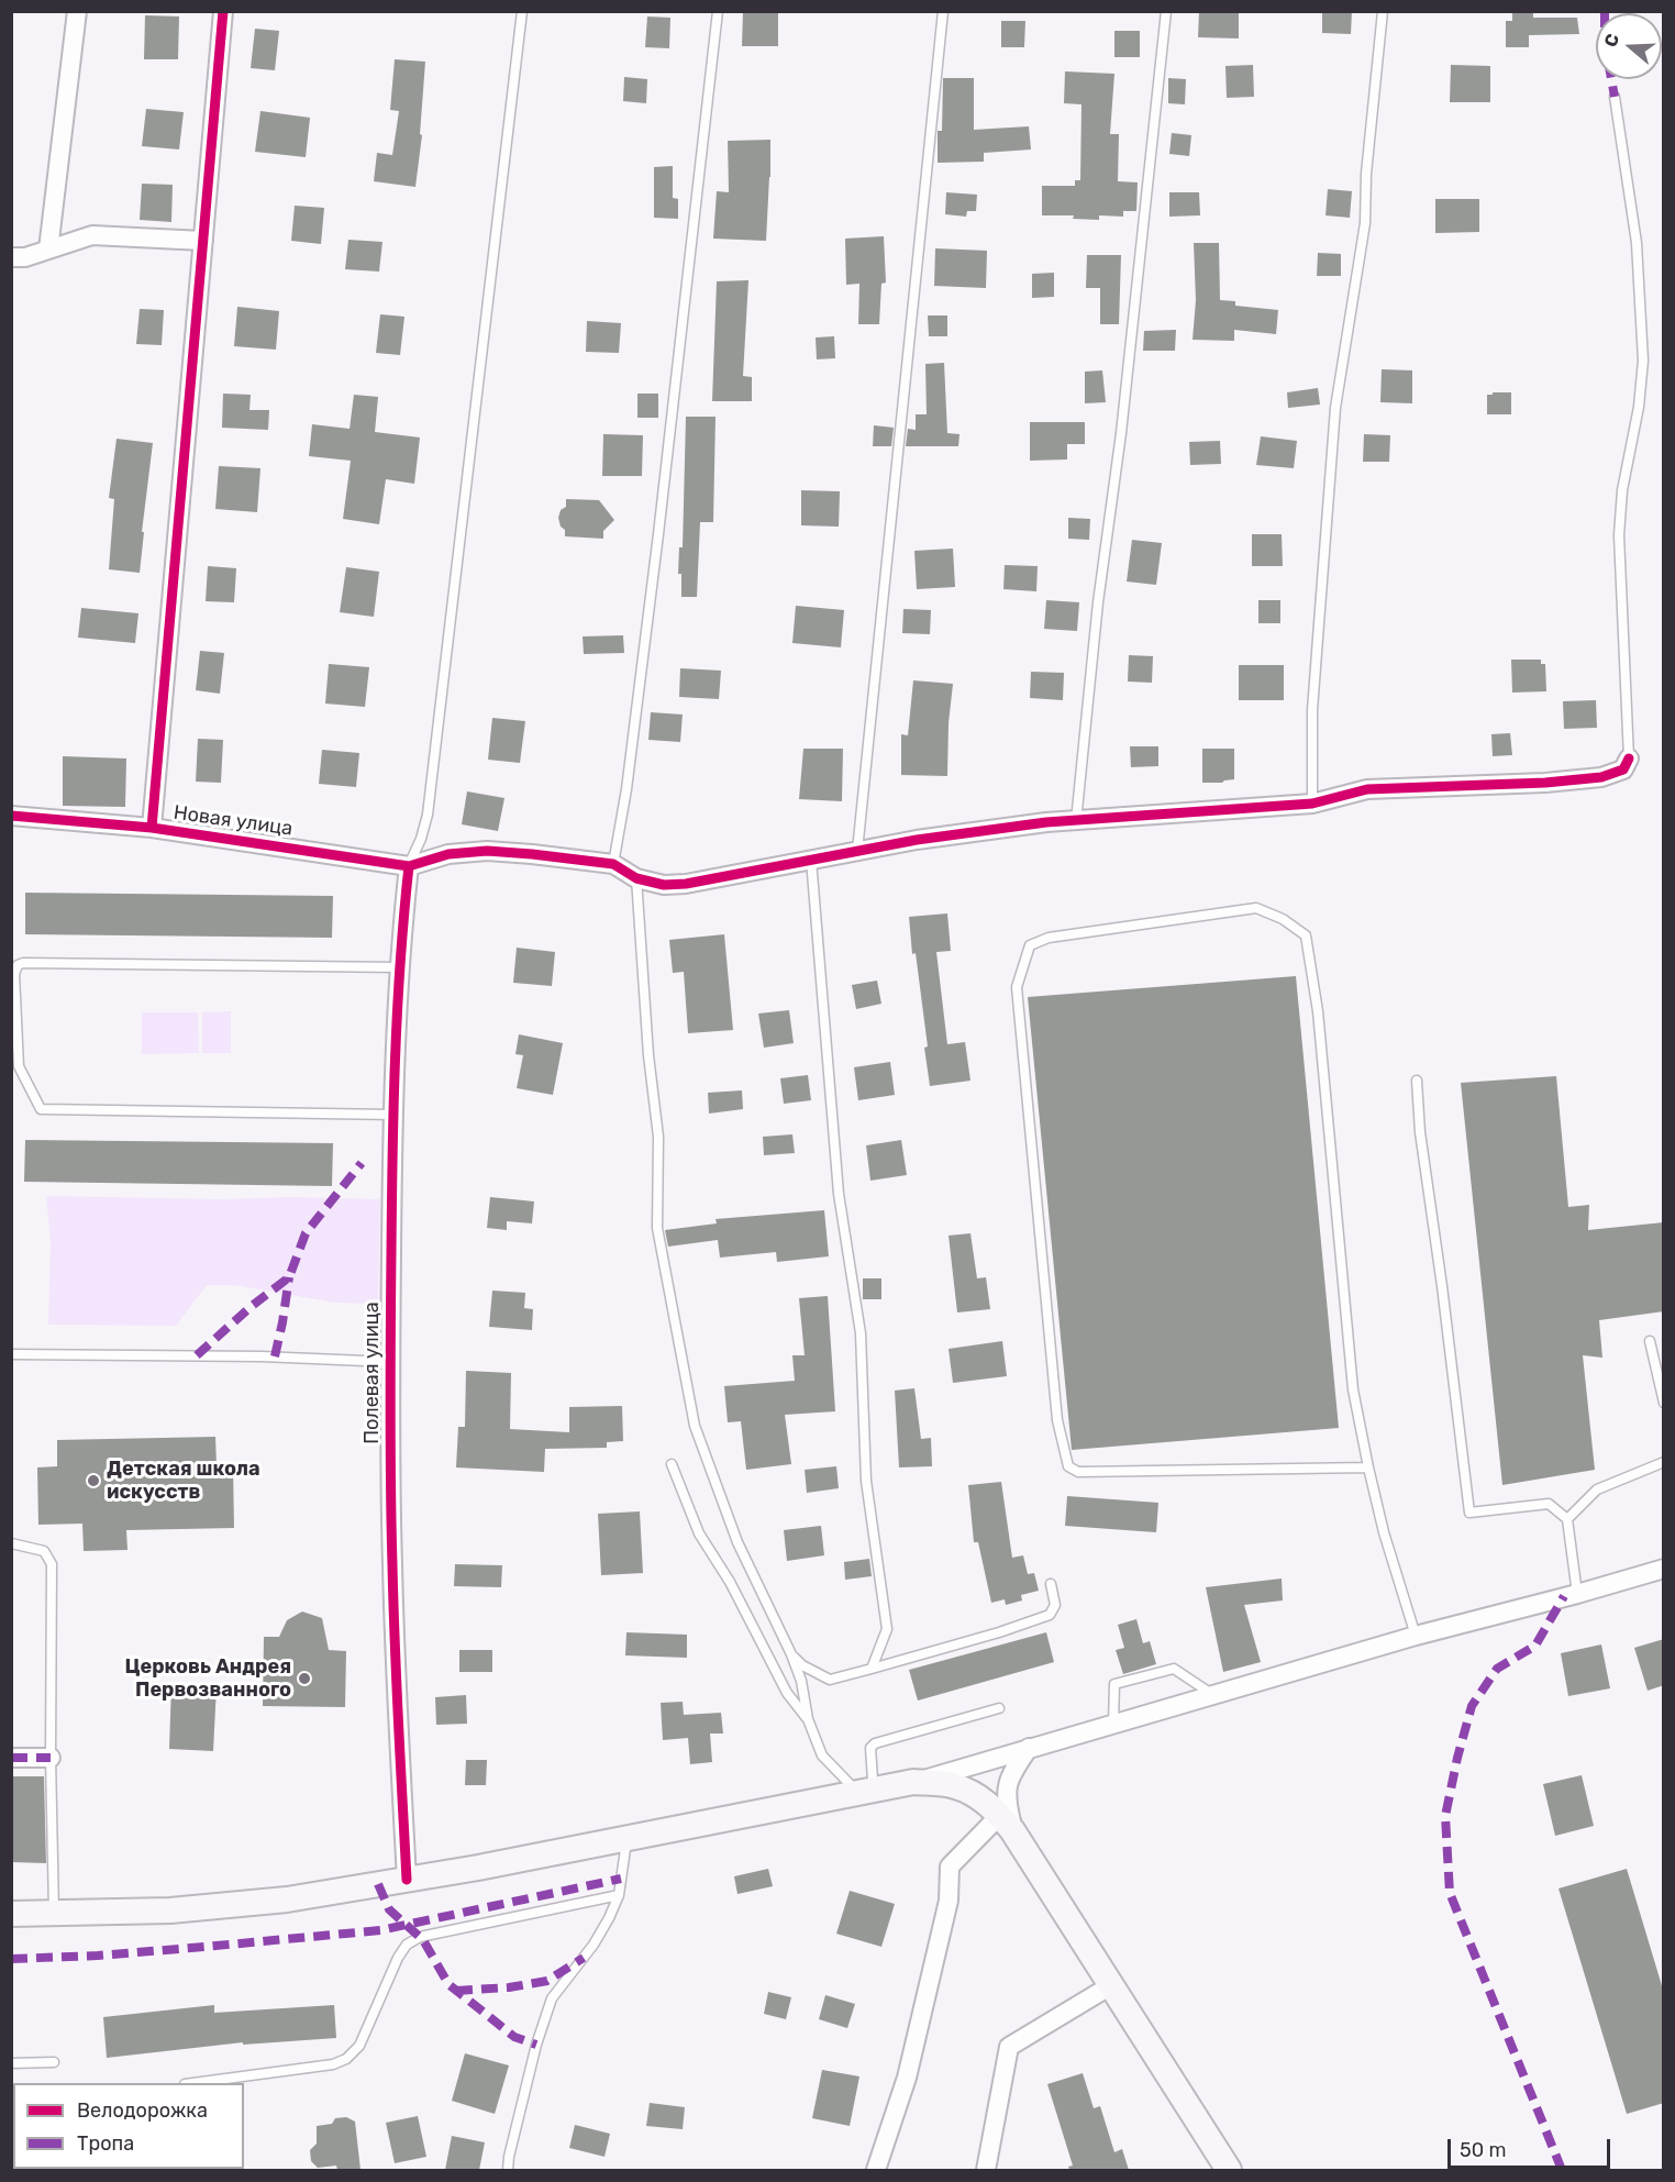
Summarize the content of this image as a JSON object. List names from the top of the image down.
{
  "streets": {
    "street": ["Новая улица", "Полевая улица"]
  },
  "crossings": [
    ["Новая улица", "Полевая улица"]
  ],
  "places": ["Детская школа искусств", "Церковь Андрея Первозванного"],
  "legend": ["Велодорожка", "Тропа"],
  "scale_bar": "50 m",
  "north": "left"
}
